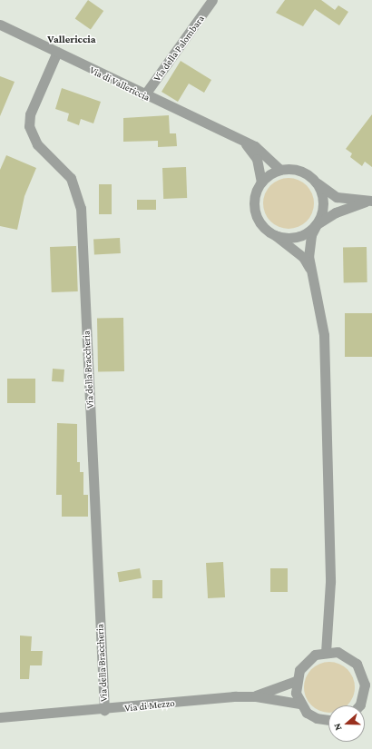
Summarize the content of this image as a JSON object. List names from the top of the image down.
{
  "streets": {
    "street": [
      "Via della Palombara",
      "Via di Vallericcia",
      "Via della Braccheria",
      "Via di Mezzo"
    ]
  },
  "crossings": [
    ["Via della Palombara", "Via di Vallericcia"],
    ["Via di Vallericcia", "Via della Braccheria"],
    ["Via della Braccheria", "Via di Mezzo"]
  ],
  "districts": ["Vallericcia"],
  "north": "left"
}
